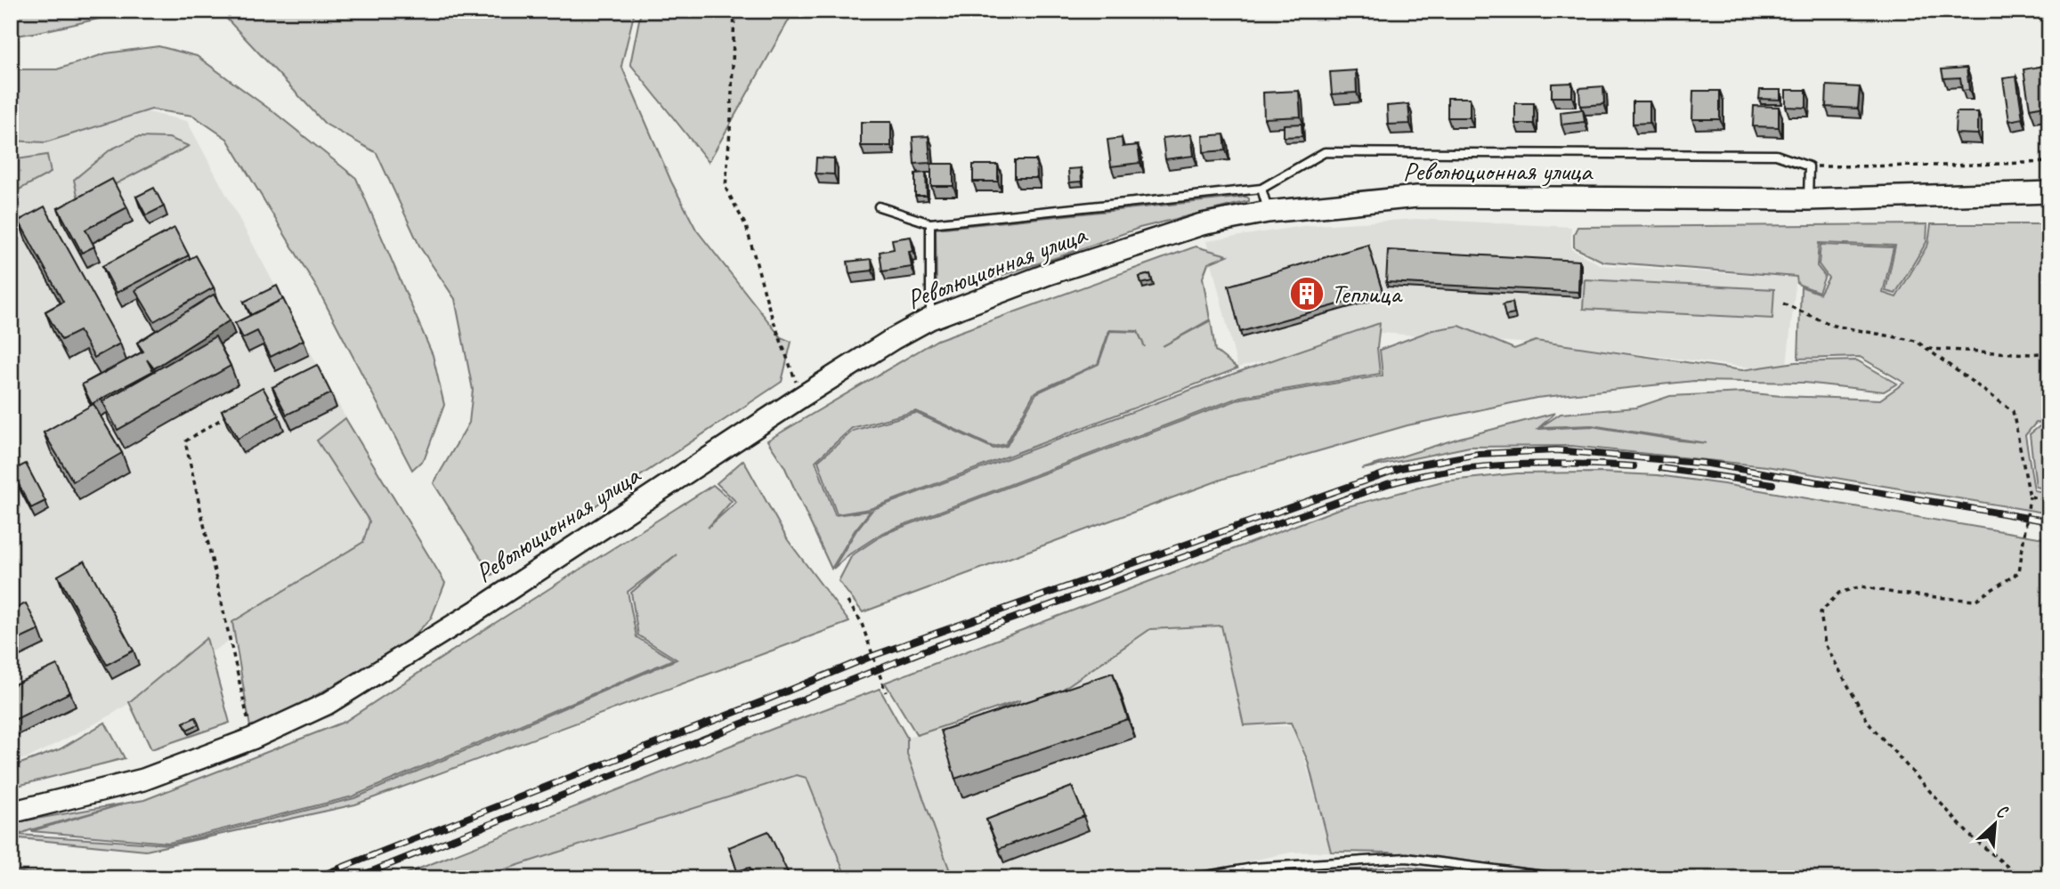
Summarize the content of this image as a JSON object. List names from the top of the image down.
{
  "streets": {
    "street": ["Революционная улица"]
  },
  "places": {
    "building": ["Теплица"]
  },
  "north": "top right"
}
